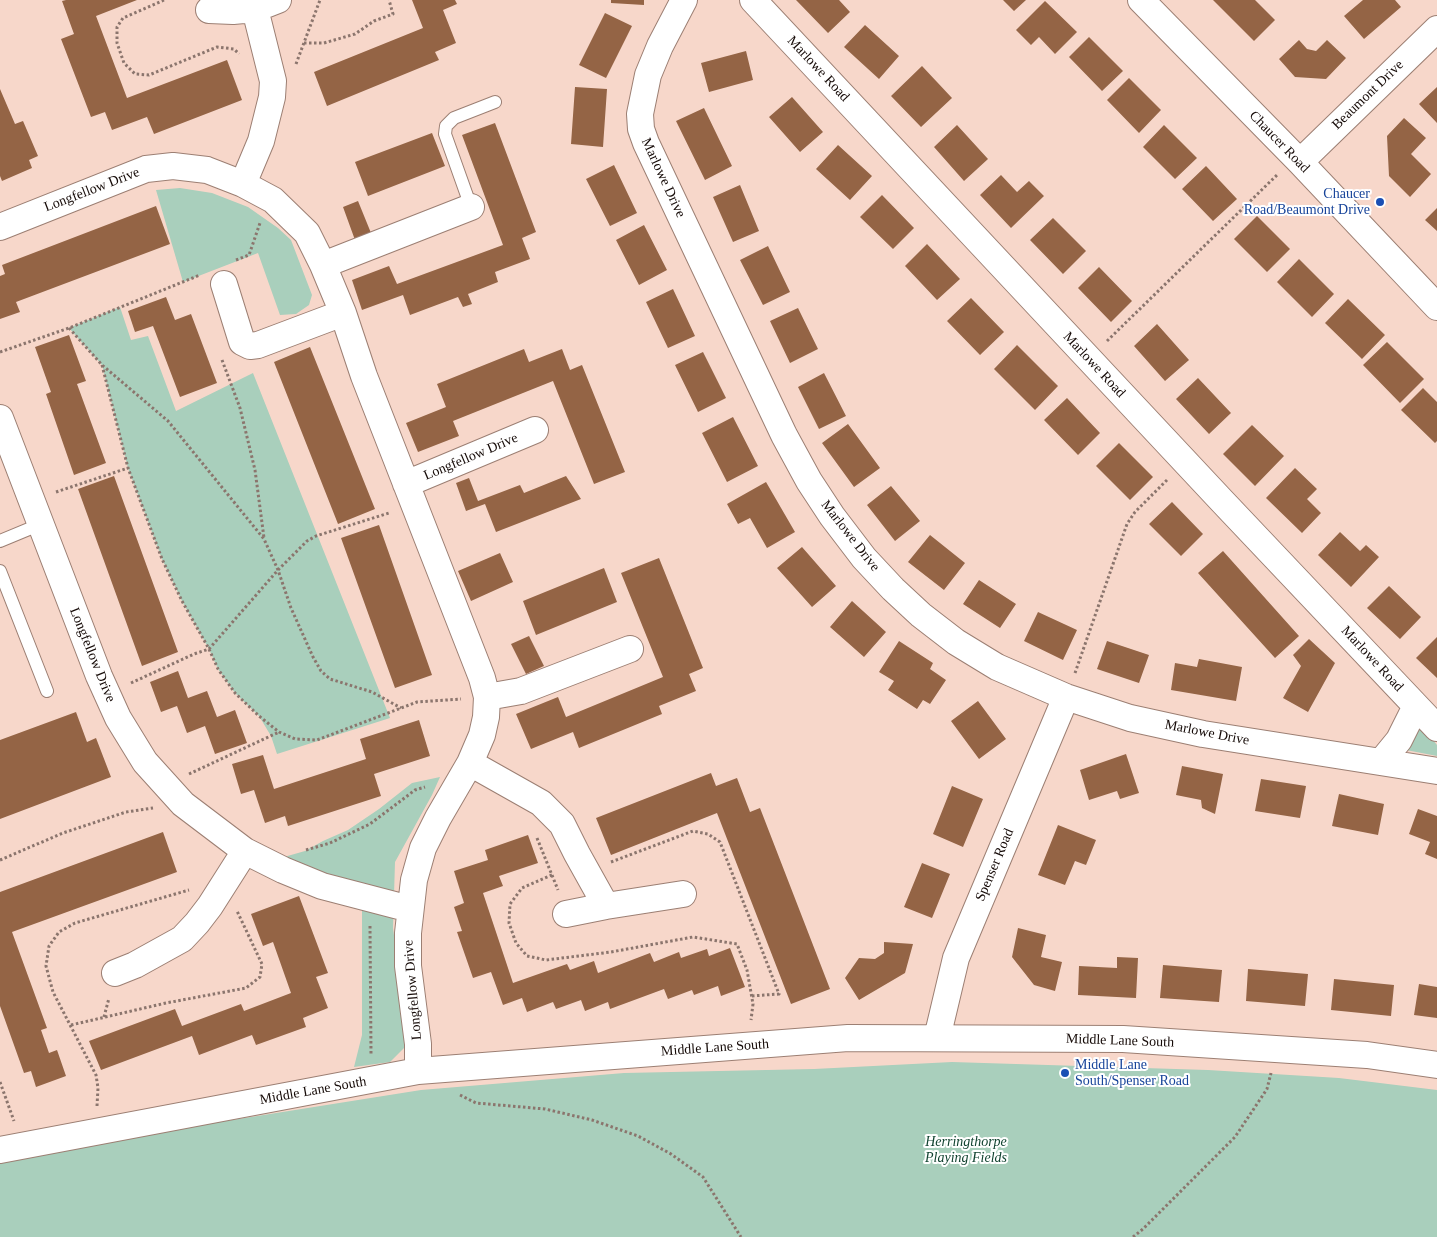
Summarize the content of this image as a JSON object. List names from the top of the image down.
{
  "streets": {
    "street": [
      "Marlowe Road",
      "Beaumont Drive",
      "Chaucer Road",
      "Marlowe Drive",
      "Longfellow Drive",
      "Spenser Road",
      "Middle Lane South"
    ]
  },
  "crossings": [
    ["Beaumont Drive", "Chaucer Road"],
    ["Marlowe Drive", "Spenser Road"],
    ["Longfellow Drive", "Middle Lane South"],
    ["Spenser Road", "Middle Lane South"]
  ],
  "parks": ["Herringthorpe Playing Fields"],
  "places": ["Chaucer Road/Beaumont Drive", "Middle Lane South/Spenser Road"]
}
